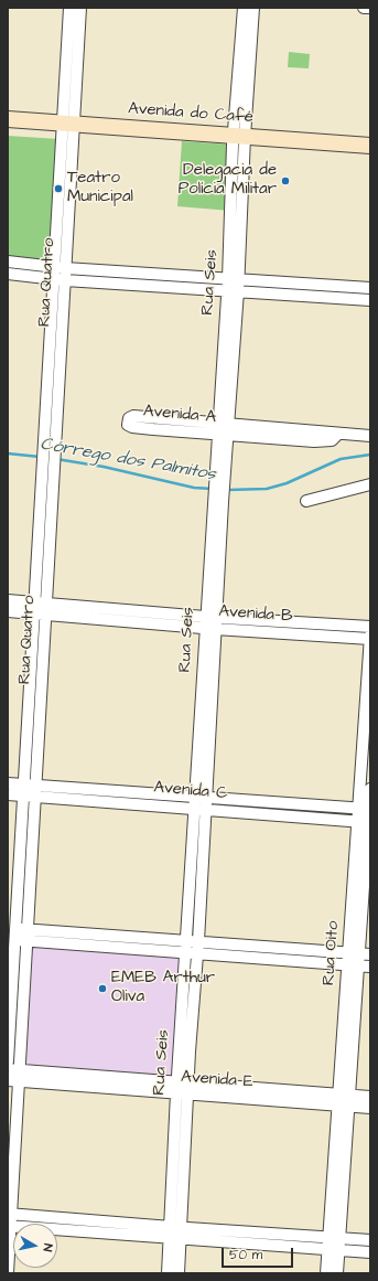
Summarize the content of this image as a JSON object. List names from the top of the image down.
{
  "streets": {
    "main road": ["Avenida do Café"],
    "street": [
      "Rua Quatro",
      "Rua Seis",
      "Avenida A",
      "Avenida B",
      "Avenida C",
      "Rua Oito",
      "Avenida E"
    ]
  },
  "crossings": [
    ["Avenida do Café", "Rua Quatro"],
    ["Avenida do Café", "Rua Seis"],
    ["Rua Quatro", "Avenida B"],
    ["Rua Quatro", "Avenida C"],
    ["Rua Quatro", "Avenida E"],
    ["Rua Seis", "Avenida A"],
    ["Rua Seis", "Avenida B"],
    ["Rua Seis", "Avenida C"],
    ["Rua Seis", "Avenida E"],
    ["Avenida B", "Rua Oito"],
    ["Avenida C", "Rua Oito"],
    ["Rua Oito", "Avenida E"]
  ],
  "water": ["Córrego dos Palmitos"],
  "places": ["Delegacia de Polícia Militar", "Teatro Municipal", "EMEB Arthur Oliva"],
  "scale_bar": "50 m",
  "north": "right"
}
